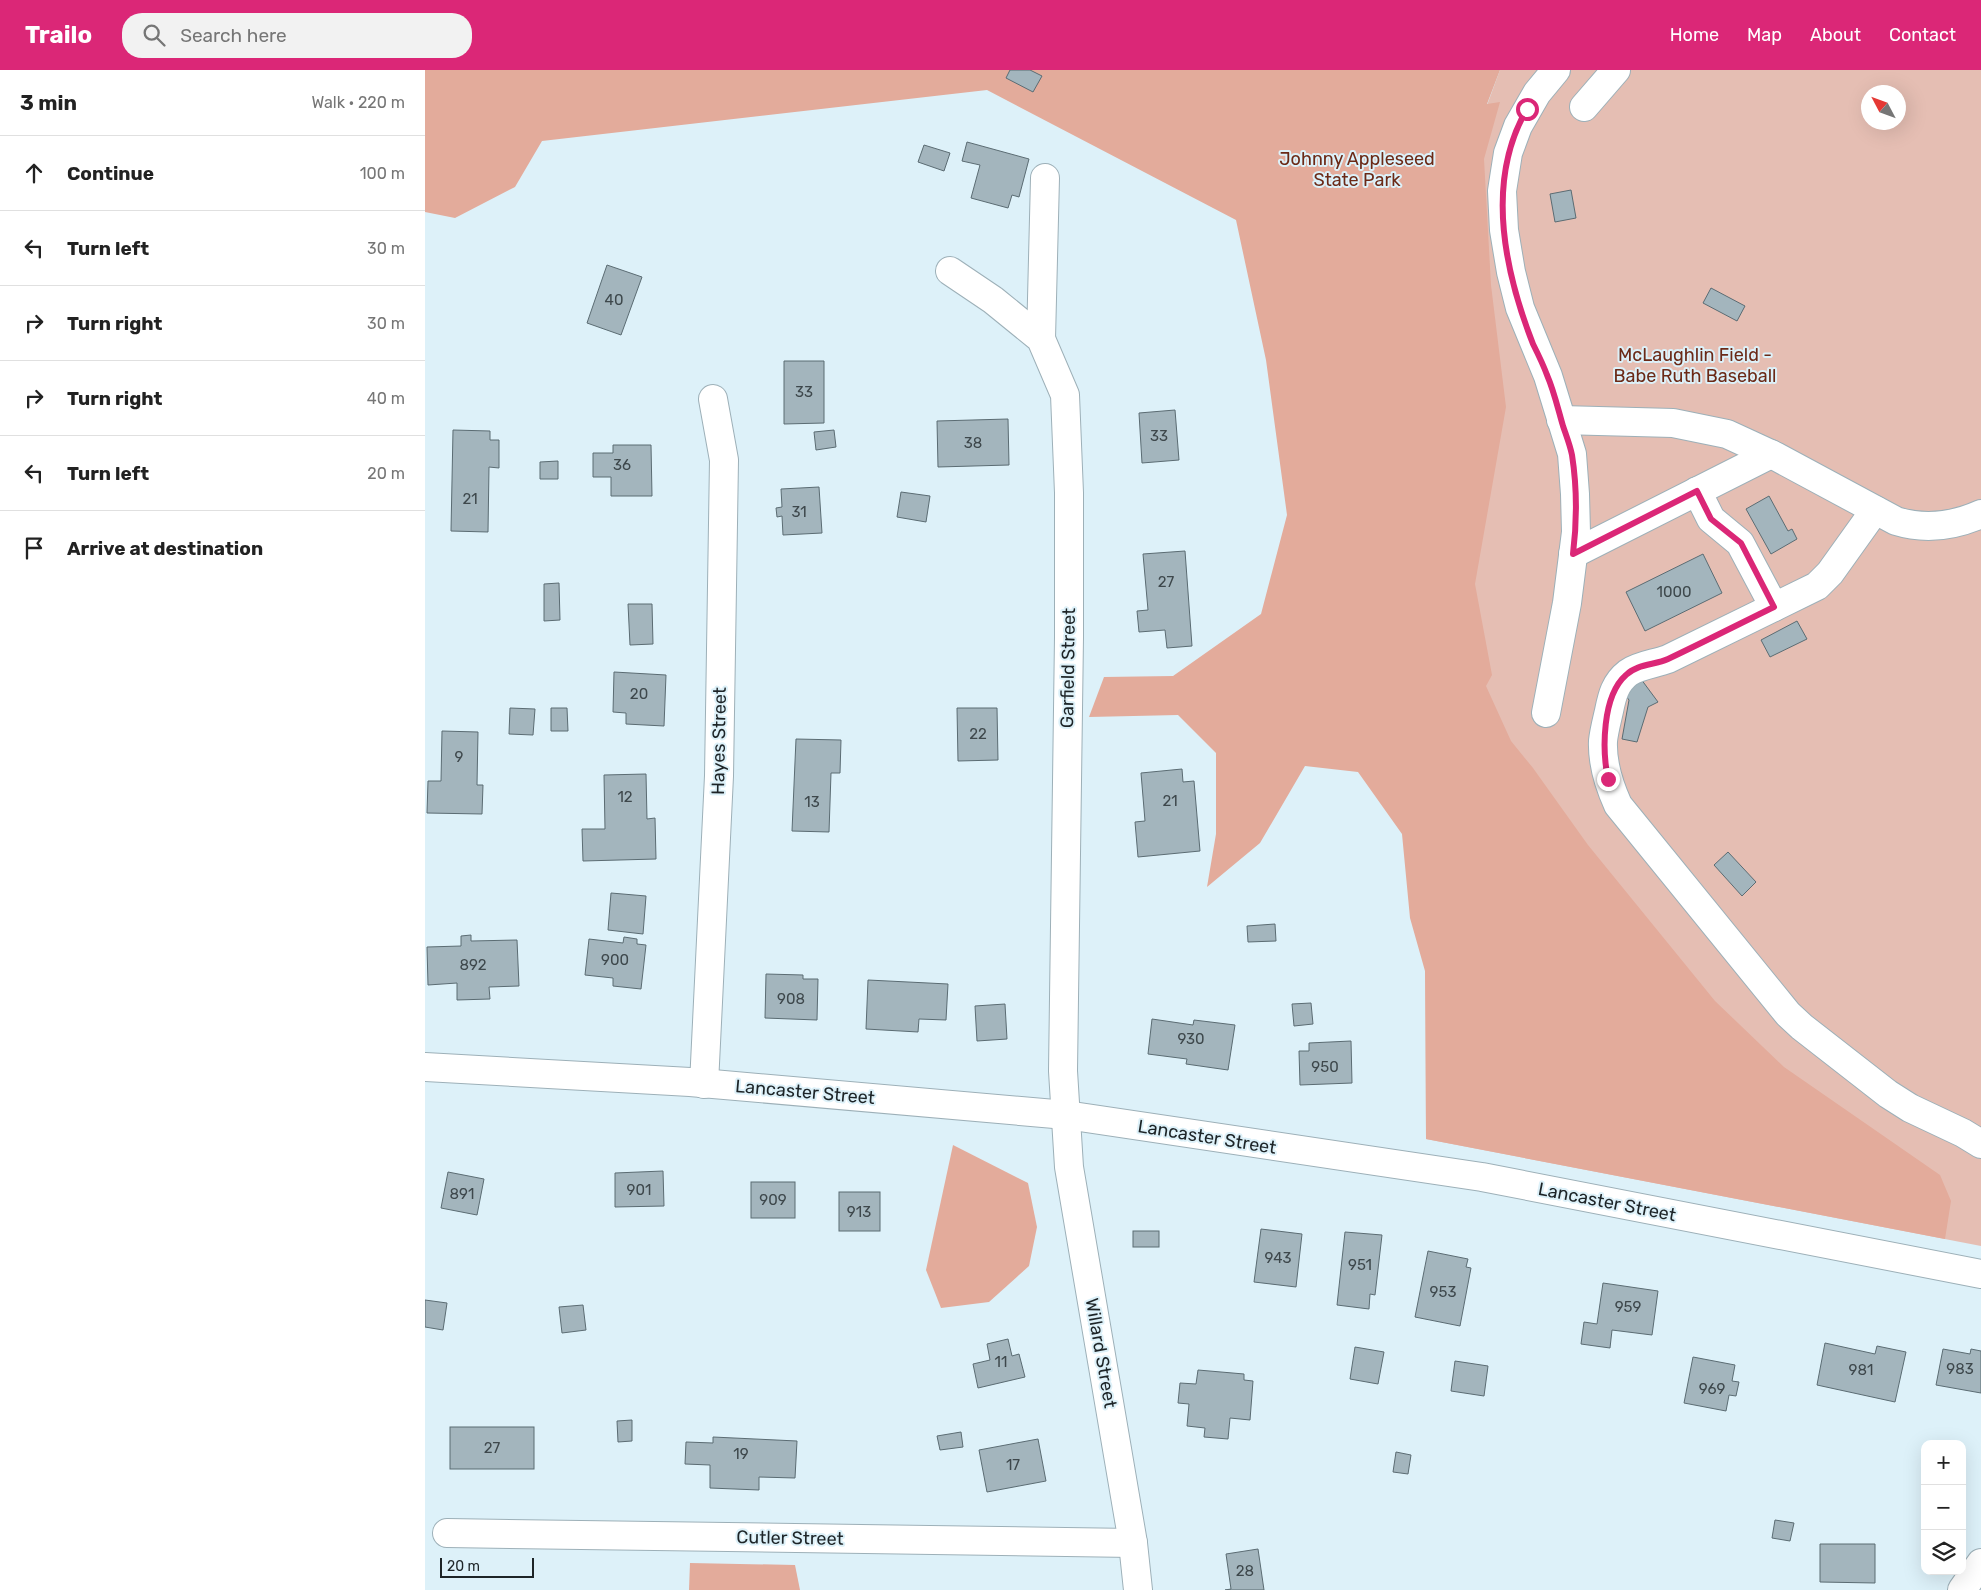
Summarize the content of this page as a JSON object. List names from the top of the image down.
{
  "streets": {
    "street": [
      "Garfield Street",
      "Hayes Street",
      "Lancaster Street",
      "Willard Street",
      "Cutler Street"
    ]
  },
  "crossings": [
    ["Garfield Street", "Lancaster Street"],
    ["Garfield Street", "Willard Street"],
    ["Hayes Street", "Lancaster Street"],
    ["Lancaster Street", "Willard Street"],
    ["Willard Street", "Cutler Street"]
  ],
  "parks": ["Johnny Appleseed State Park", "McLaughlin Field - Babe Ruth Baseball"],
  "house_numbers": [
    "40",
    "33",
    "33",
    "38",
    "36",
    "21",
    "31",
    "27",
    "1000",
    "20",
    "22",
    "9",
    "12",
    "21",
    "13",
    "900",
    "892",
    "908",
    "930",
    "950",
    "901",
    "891",
    "909",
    "913",
    "943",
    "951",
    "953",
    "959",
    "11",
    "983",
    "981",
    "969",
    "27",
    "19",
    "17",
    "28"
  ],
  "scale_bar": "20 m",
  "north": "top left",
  "page": {
    "header": "Trailo",
    "search": "Search here",
    "nav": [
      "Home",
      "Map",
      "About",
      "Contact"
    ],
    "heading": ["3 min", "Walk · 220 m"],
    "list": [
      ["Continue", "100 m"],
      ["Turn left", "30 m"],
      ["Turn right", "30 m"],
      ["Turn right", "40 m"],
      ["Turn left", "20 m"],
      "Arrive at destination"
    ],
    "map_buttons": ["+", "−"],
    "scale": "20 m"
  }
}
